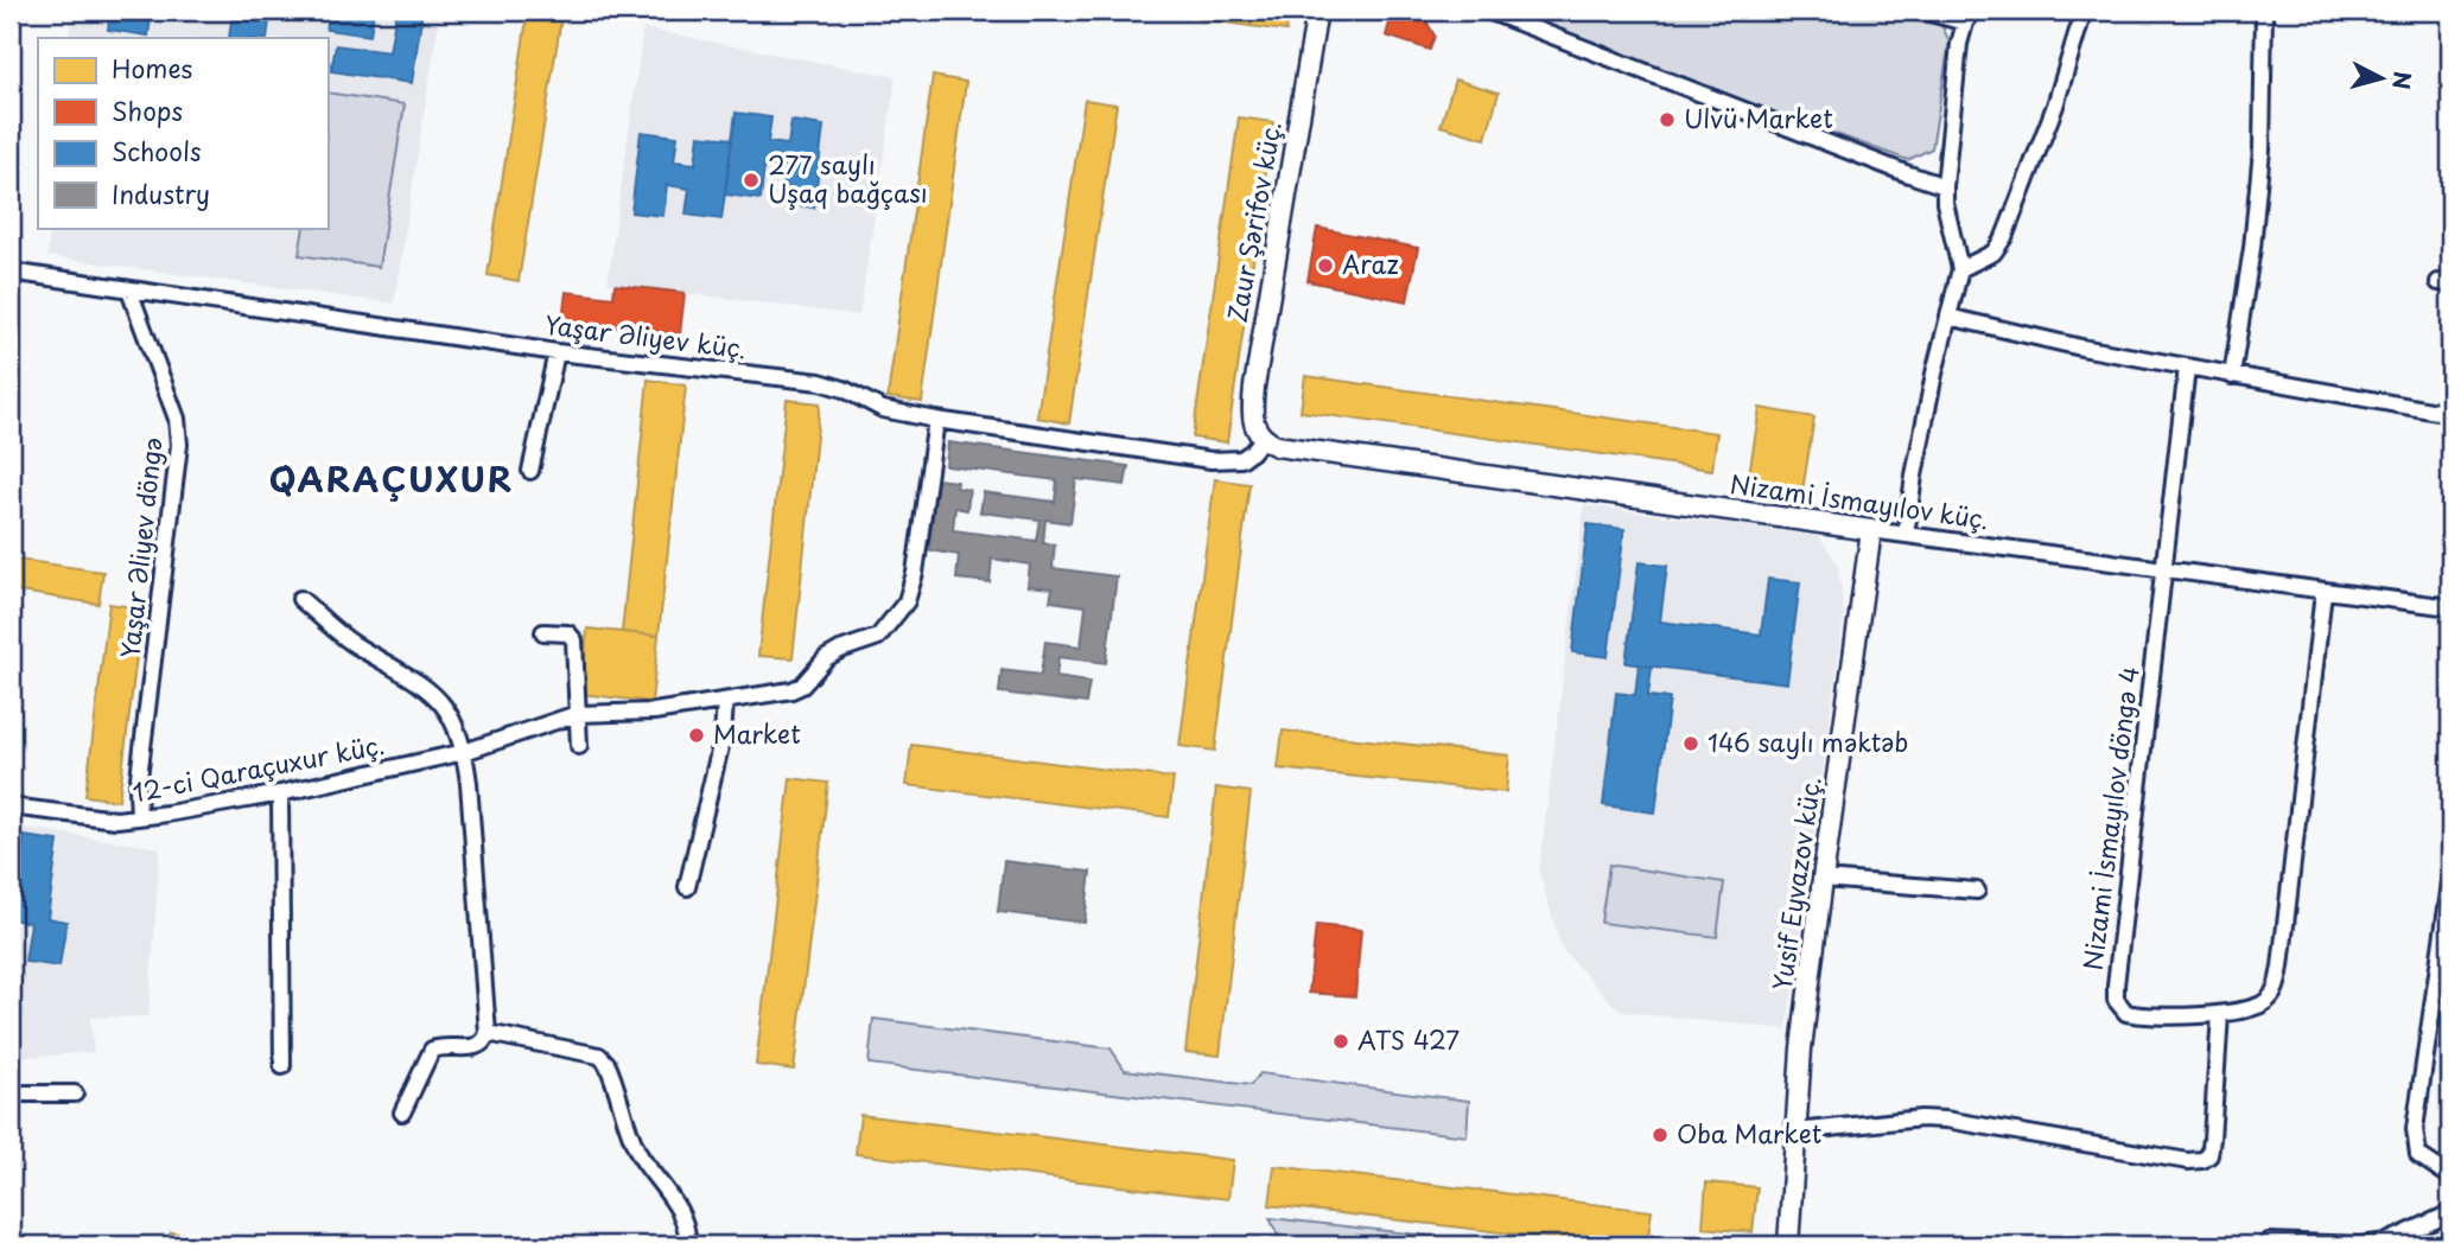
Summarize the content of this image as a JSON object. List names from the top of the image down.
{
  "streets": {
    "street": [
      "Zaur Şərifov küç.",
      "Yaşar Əliyev küç.",
      "Nizami İsmayılov küç.",
      "Yaşar Əliyev döngə",
      "12-ci Qaraçuxur küç.",
      "Nizami İsmayılov döngə 4",
      "Yusif Eyvazov küç."
    ]
  },
  "crossings": [
    ["Zaur Şərifov küç.", "Yaşar Əliyev küç."],
    ["Zaur Şərifov küç.", "Nizami İsmayılov küç."],
    ["Yaşar Əliyev küç.", "Nizami İsmayılov küç."],
    ["Yaşar Əliyev küç.", "Yaşar Əliyev döngə"],
    ["Yaşar Əliyev küç.", "12-ci Qaraçuxur küç."],
    ["Nizami İsmayılov küç.", "Nizami İsmayılov döngə 4"],
    ["Nizami İsmayılov küç.", "Yusif Eyvazov küç."],
    ["Yaşar Əliyev döngə", "12-ci Qaraçuxur küç."]
  ],
  "districts": ["QARAÇUXUR"],
  "places": [
    "Ulvü Market",
    "277 saylı Uşaq bağçası",
    "Araz",
    "Market",
    "146 saylı məktəb",
    "ATS 427",
    "Oba Market"
  ],
  "legend": [
    "Homes",
    "Shops",
    "Schools",
    "Industry"
  ],
  "north": "right"
}
